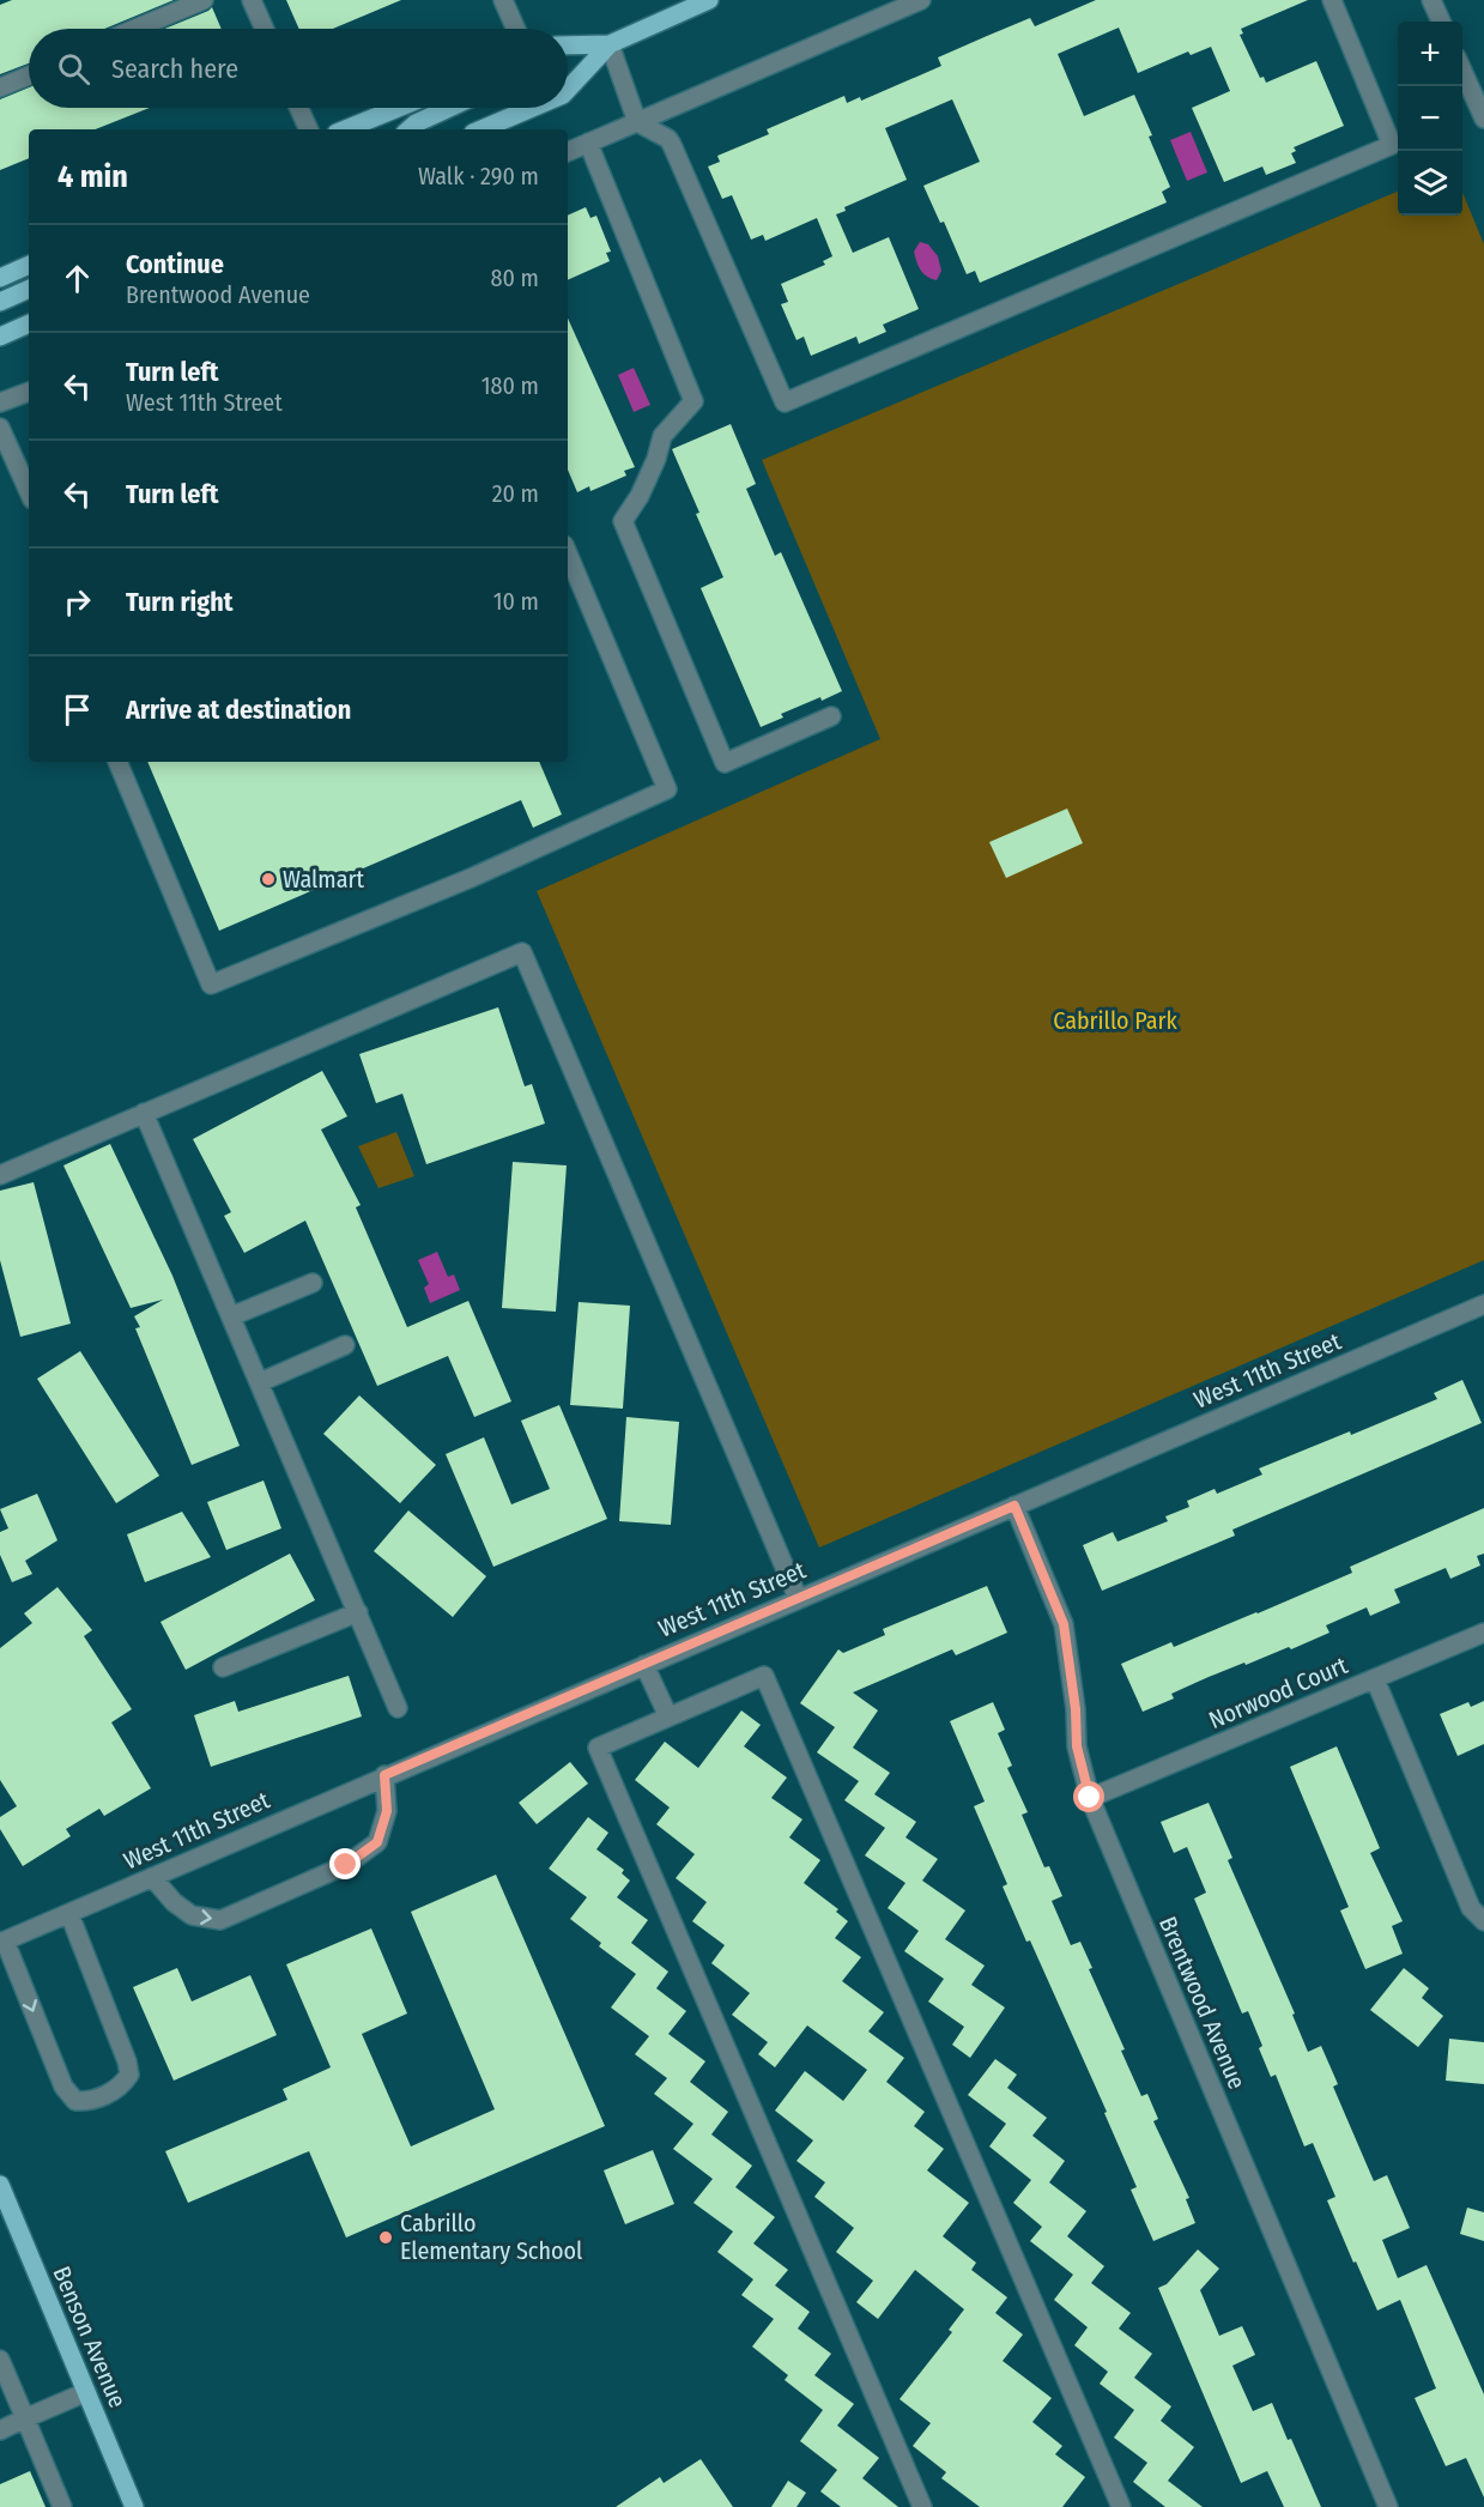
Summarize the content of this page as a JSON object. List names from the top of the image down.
{
  "streets": {
    "main road": ["Benson Avenue"],
    "street": ["West 11th Street", "Norwood Court", "Brentwood Avenue"]
  },
  "crossings": [
    ["West 11th Street", "Brentwood Avenue"],
    ["Norwood Court", "Brentwood Avenue"]
  ],
  "parks": ["Cabrillo Park"],
  "places": ["Walmart", "Cabrillo Elementary School"],
  "page": {
    "map_buttons": ["+", "−"],
    "search": "Search here",
    "heading": ["4 min", "Walk · 290 m"],
    "list": [
      ["Continue", "Brentwood Avenue", "80 m"],
      ["Turn left", "West 11th Street", "180 m"],
      ["Turn left", "20 m"],
      ["Turn right", "10 m"],
      "Arrive at destination"
    ]
  }
}
